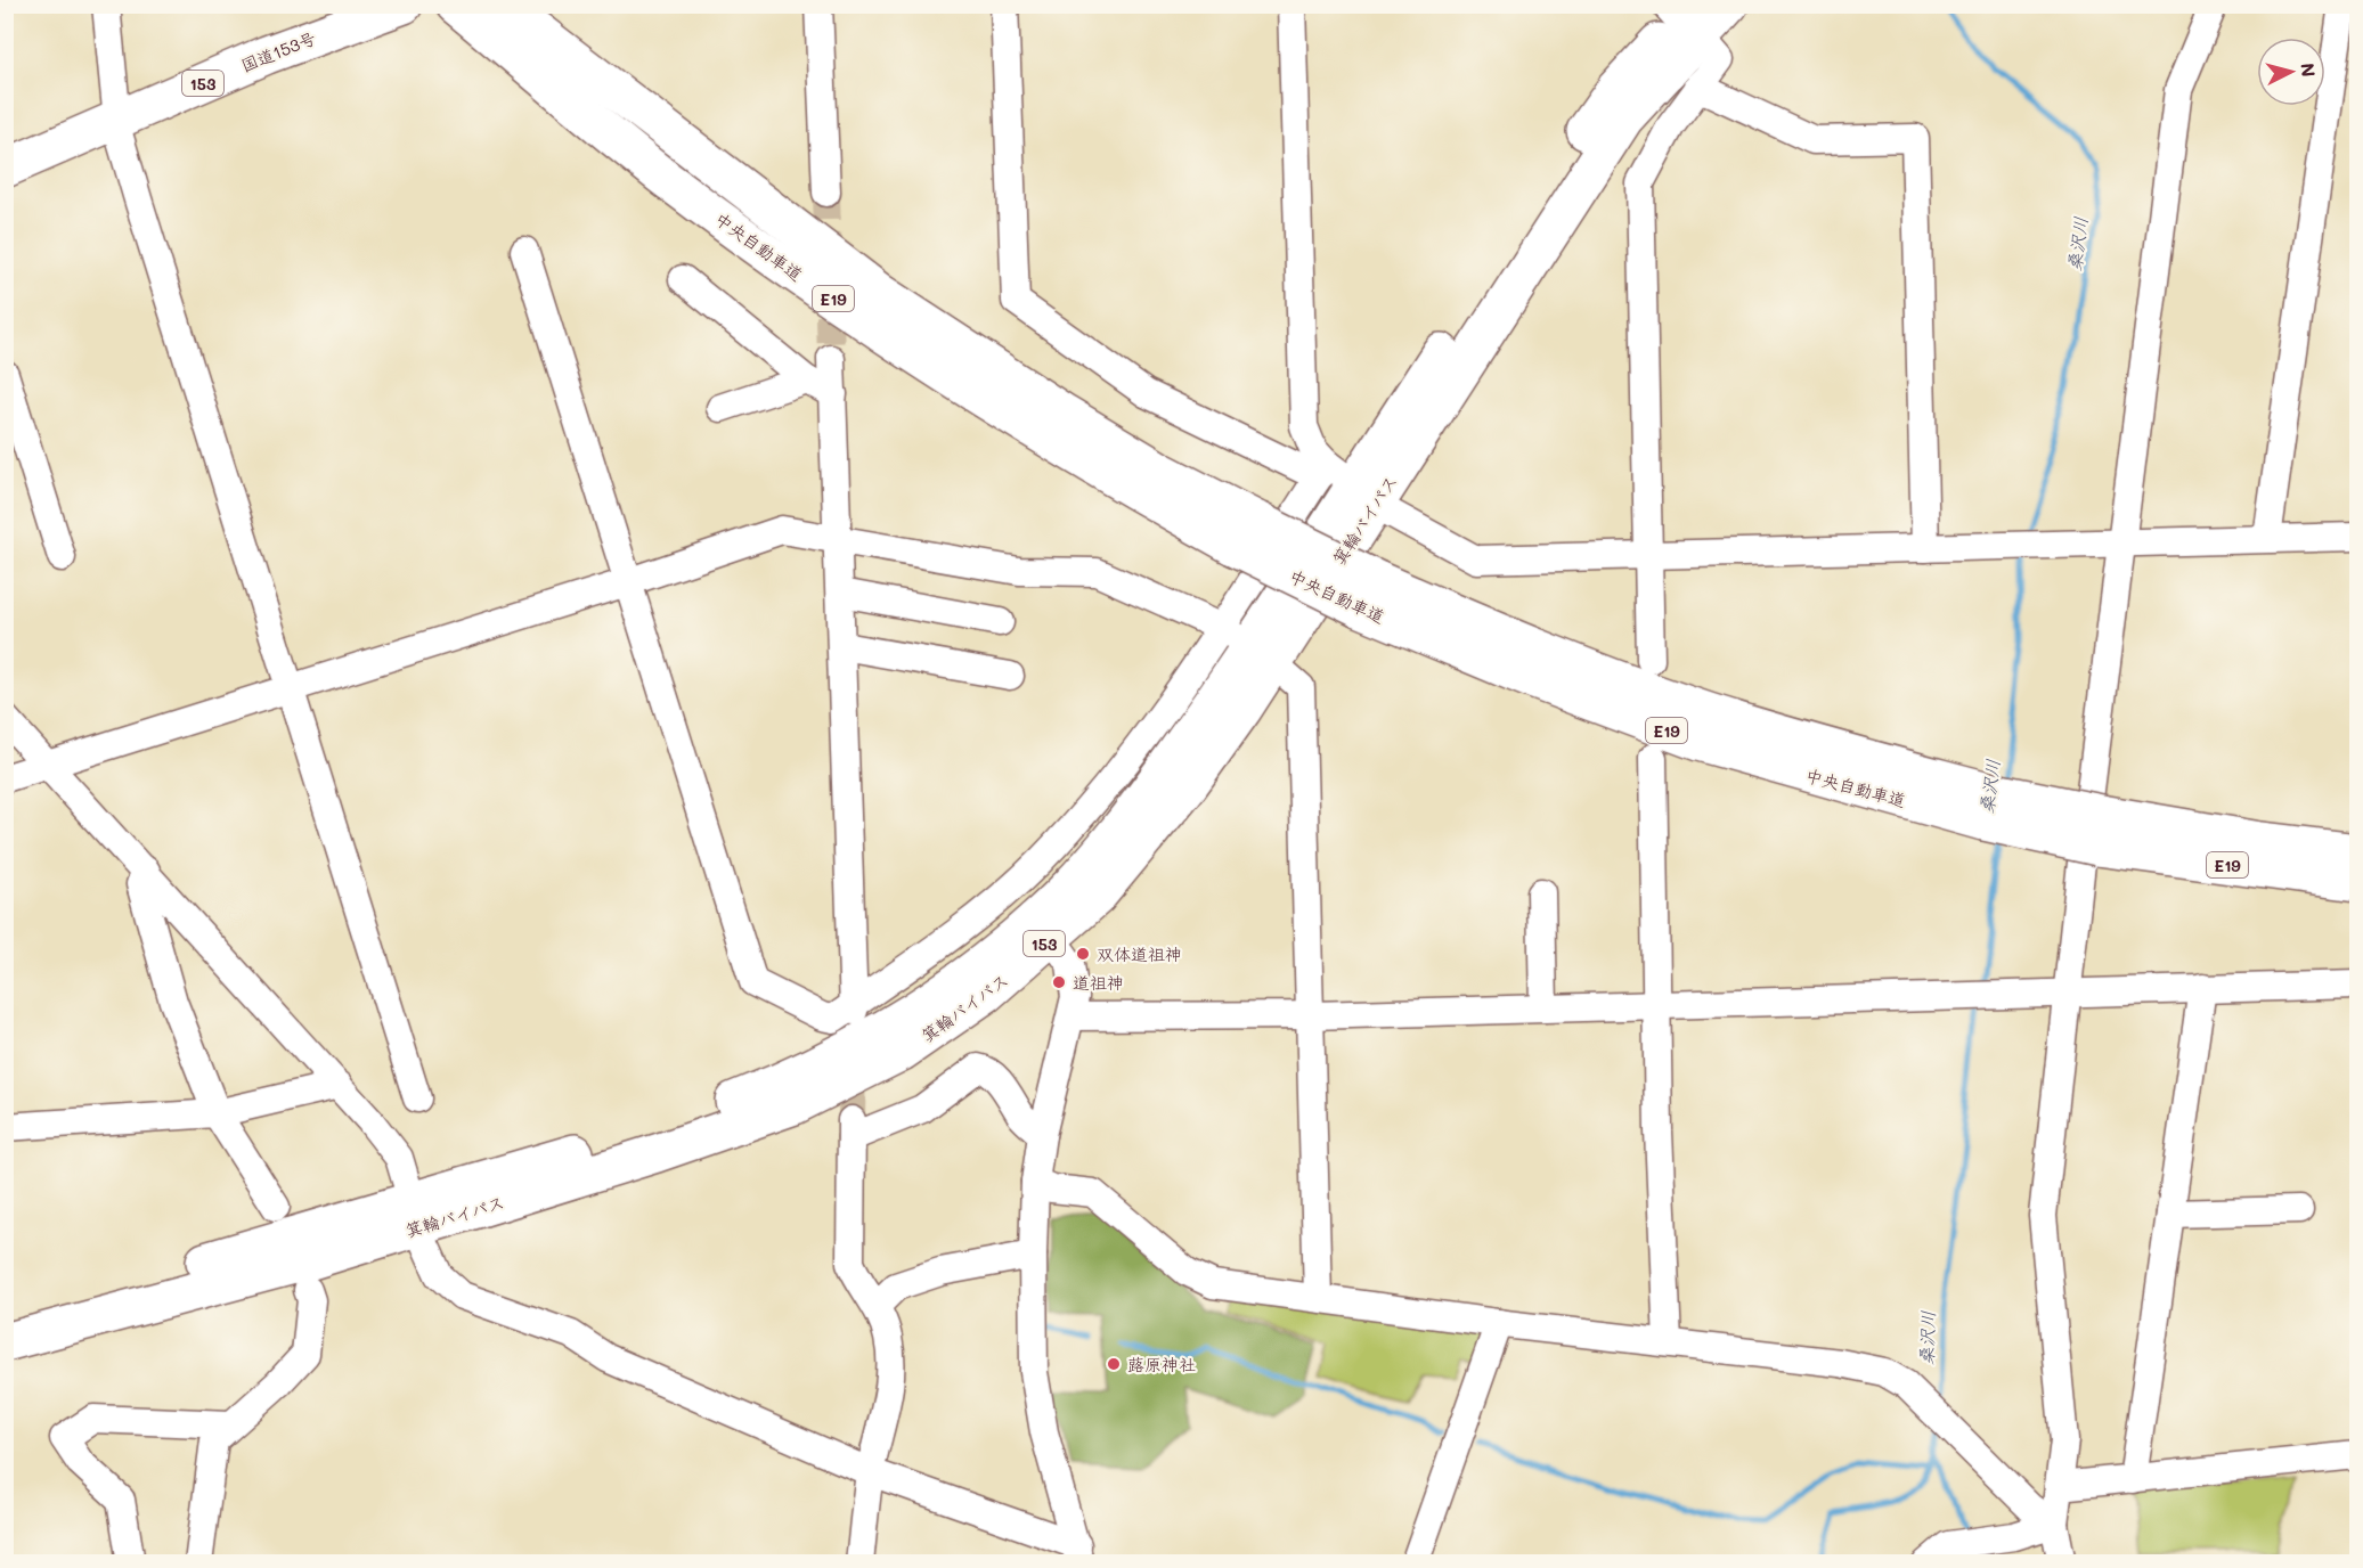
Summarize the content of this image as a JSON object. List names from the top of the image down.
{
  "streets": {
    "highway": [
      "国道153号",
      "153",
      "中央自動車道",
      "E19",
      "箕輪バイパス"
    ]
  },
  "crossings": [
    ["153", "箕輪バイパス"]
  ],
  "water": ["桑沢川"],
  "places": ["双体道祖神", "道祖神", "蕗原神社"],
  "north": "right"
}
